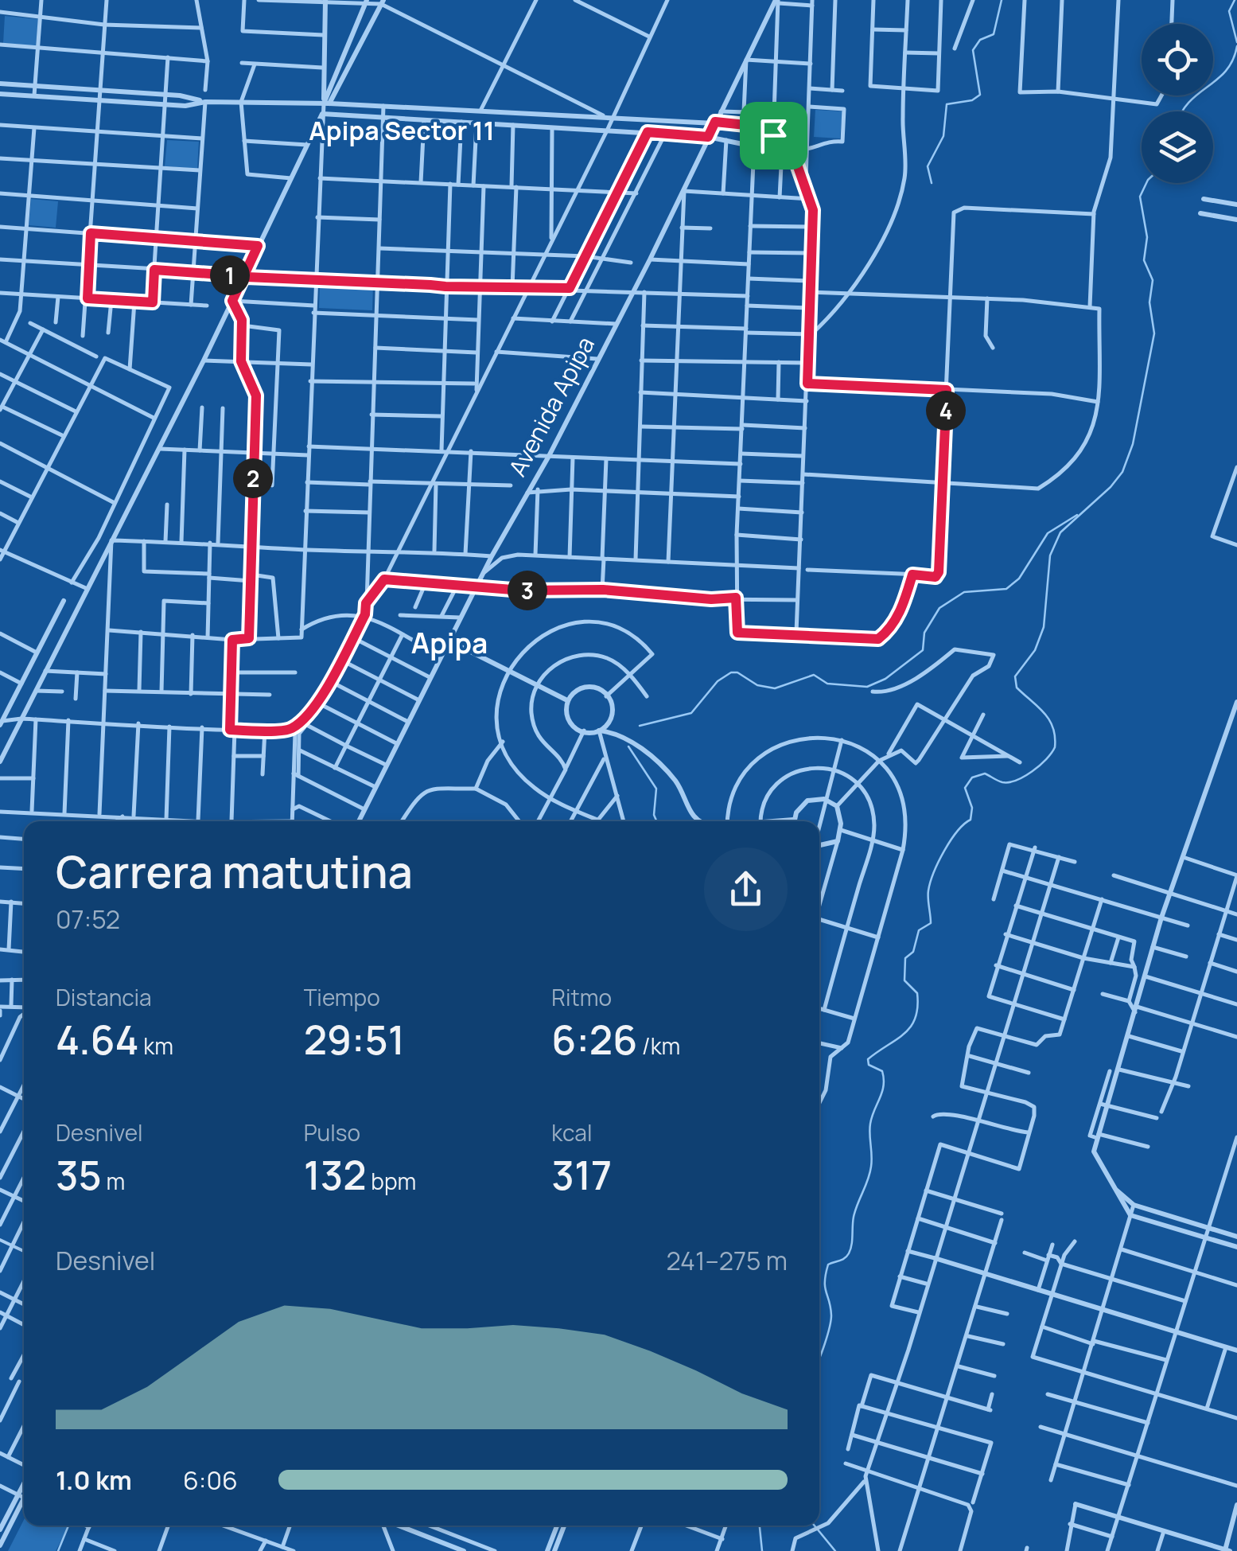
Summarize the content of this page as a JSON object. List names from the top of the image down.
{
  "streets": {
    "street": ["Avenida Apipa"]
  },
  "districts": ["Apipa Sector 11", "Apipa"],
  "page": {
    "pins": [
      "1",
      "4",
      "2",
      "3"
    ],
    "heading": ["Carrera matutina", "07:52"],
    "stats": [
      ["Distancia", "4.64 km"],
      ["Tiempo", "29:51"],
      ["Ritmo", "6:26 /km"],
      ["Desnivel", "35 m"],
      ["Pulso", "132 bpm"],
      ["kcal", "317"]
    ],
    "chart": ["Desnivel", "241–275 m"],
    "list": [
      {
        "name": "1.0 km",
        "note": "6:06"
      }
    ]
  }
}
